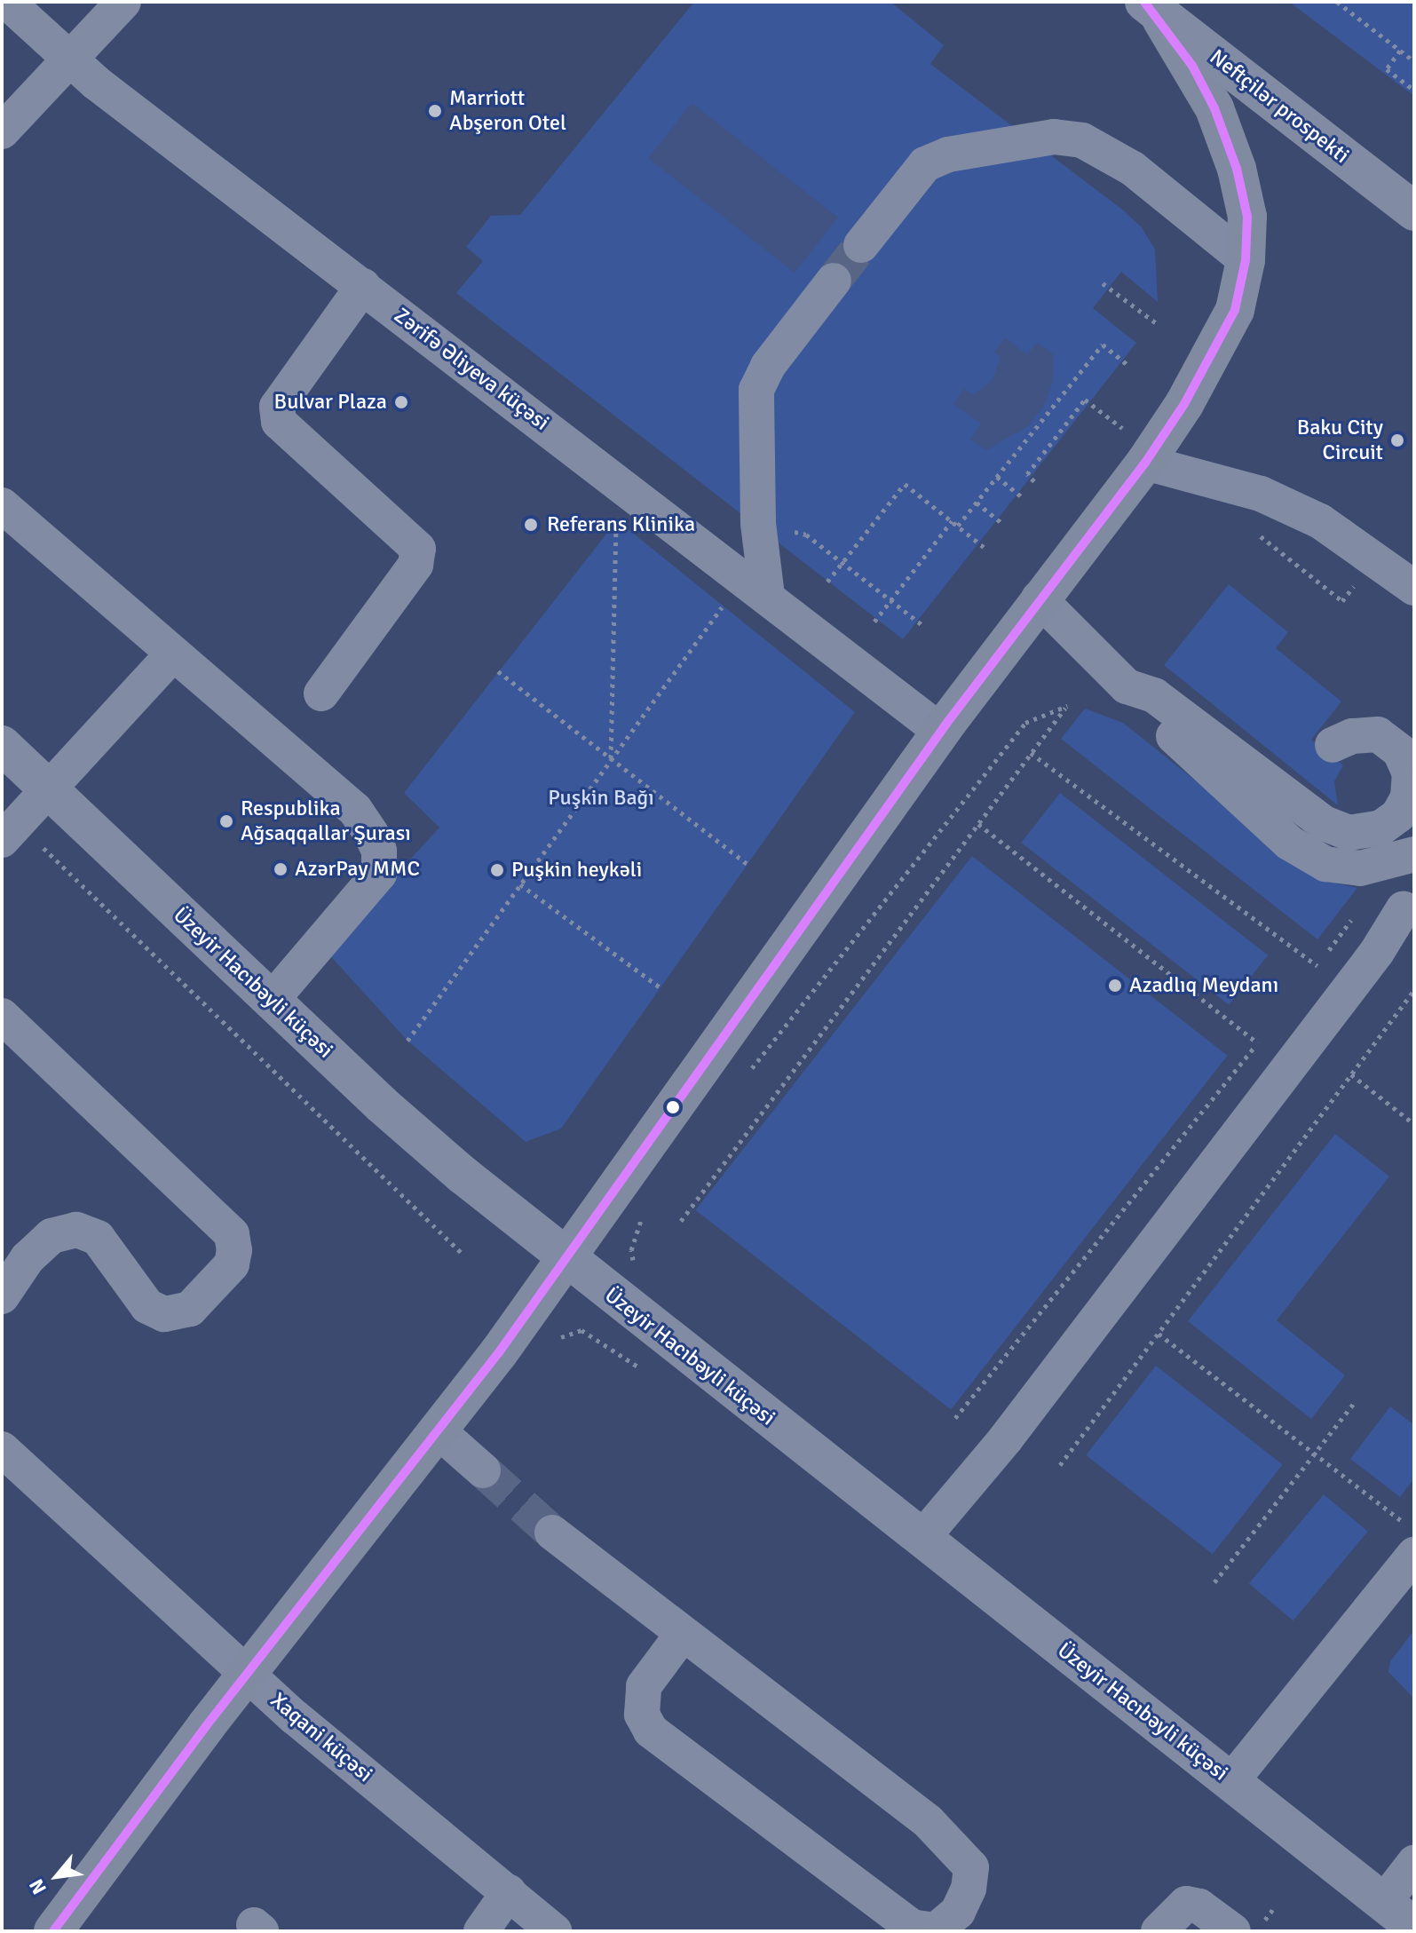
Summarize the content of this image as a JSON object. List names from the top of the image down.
{
  "streets": {
    "highway": ["Neftçilər prospekti", "Üzeyir Hacıbəyli küçəsi"],
    "street": ["Zərifə Əliyeva küçəsi", "Xaqani küçəsi"]
  },
  "parks": ["Puşkin Bağı"],
  "places": [
    "Marriott Abşeron Otel",
    "Bulvar Plaza",
    "Baku City Circuit",
    "Referans Klinika",
    "Respublika Ağsaqqallar Şurası",
    "AzərPay MMC",
    "Puşkin heykəli",
    "Azadlıq Meydanı"
  ],
  "north": "bottom left"
}
